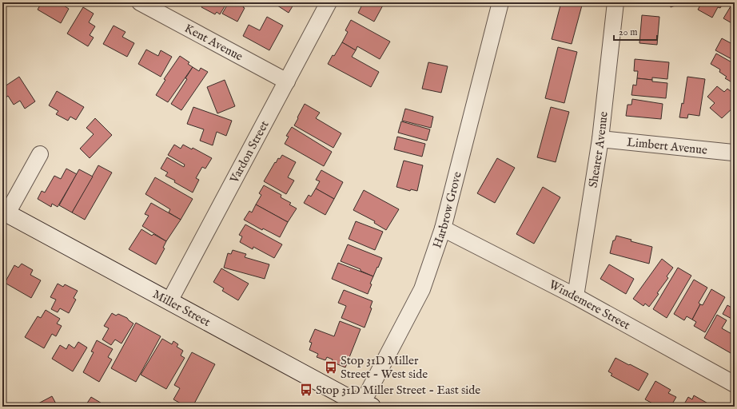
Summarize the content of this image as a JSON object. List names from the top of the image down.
{
  "streets": {
    "street": [
      "Kent Avenue",
      "Limbert Avenue",
      "Shearer Avenue",
      "Vardon Street",
      "Harbrow Grove",
      "Windemere Street",
      "Miller Street"
    ]
  },
  "crossings": [
    ["Kent Avenue", "Vardon Street"],
    ["Limbert Avenue", "Shearer Avenue"],
    ["Shearer Avenue", "Windemere Street"],
    ["Vardon Street", "Miller Street"],
    ["Harbrow Grove", "Windemere Street"],
    ["Harbrow Grove", "Miller Street"]
  ],
  "places": {
    "bus stop": ["Stop 31D Miller Street - West side", "Stop 31D Miller Street - East side"]
  },
  "scale_bar": "20 m"
}
